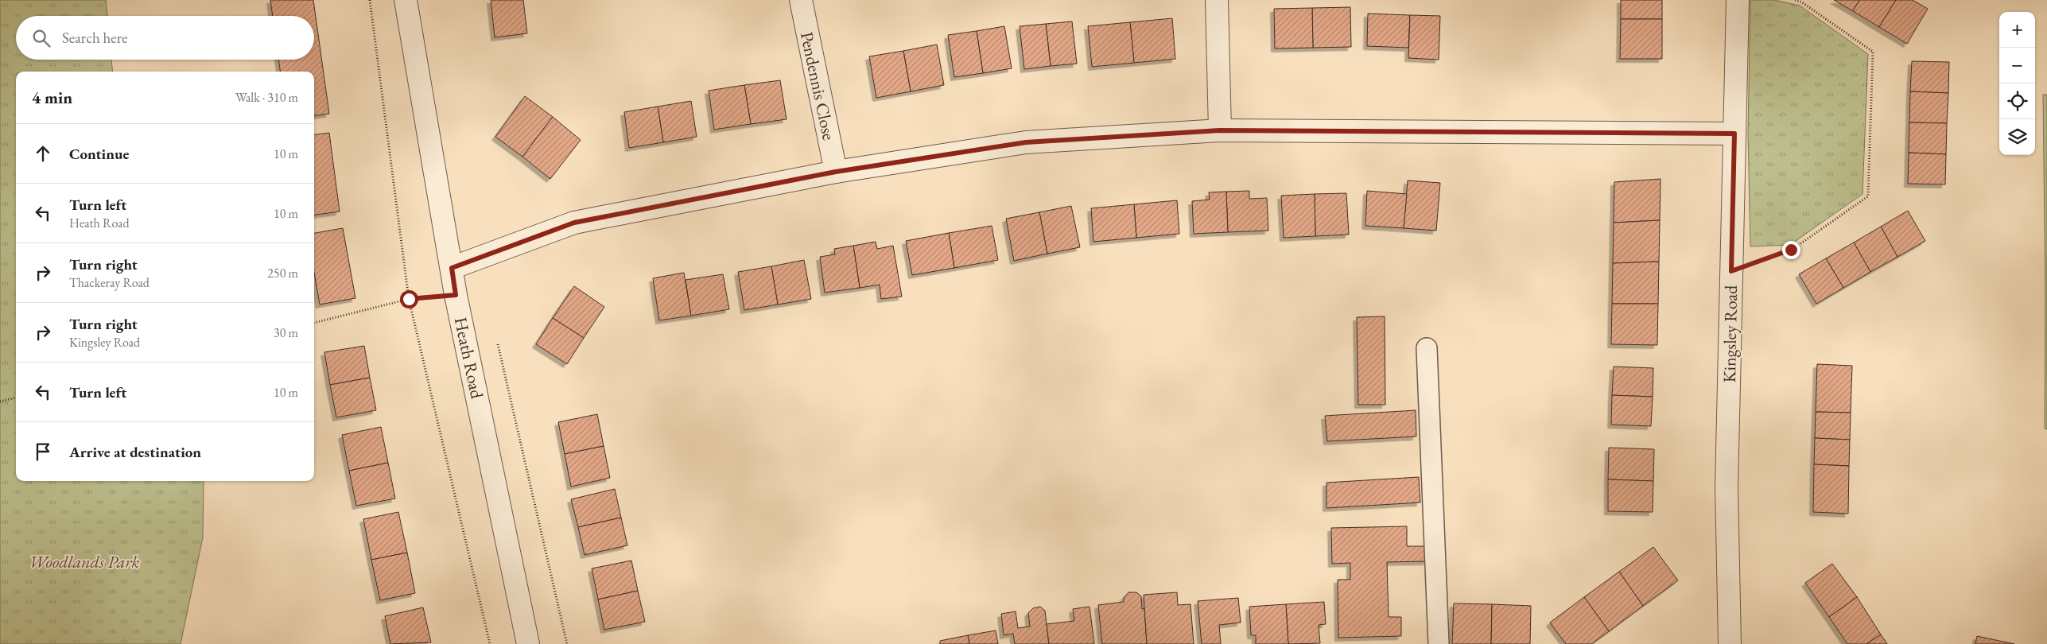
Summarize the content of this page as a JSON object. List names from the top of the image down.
{
  "streets": {
    "street": ["Pendennis Close", "Kingsley Road", "Heath Road"]
  },
  "parks": ["Woodlands Park"],
  "page": {
    "map_buttons": ["+", "−"],
    "search": "Search here",
    "heading": ["4 min", "Walk · 310 m"],
    "list": [
      ["Continue", "10 m"],
      ["Turn left", "Heath Road", "10 m"],
      ["Turn right", "Thackeray Road", "250 m"],
      ["Turn right", "Kingsley Road", "30 m"],
      ["Turn left", "10 m"],
      "Arrive at destination"
    ]
  }
}
